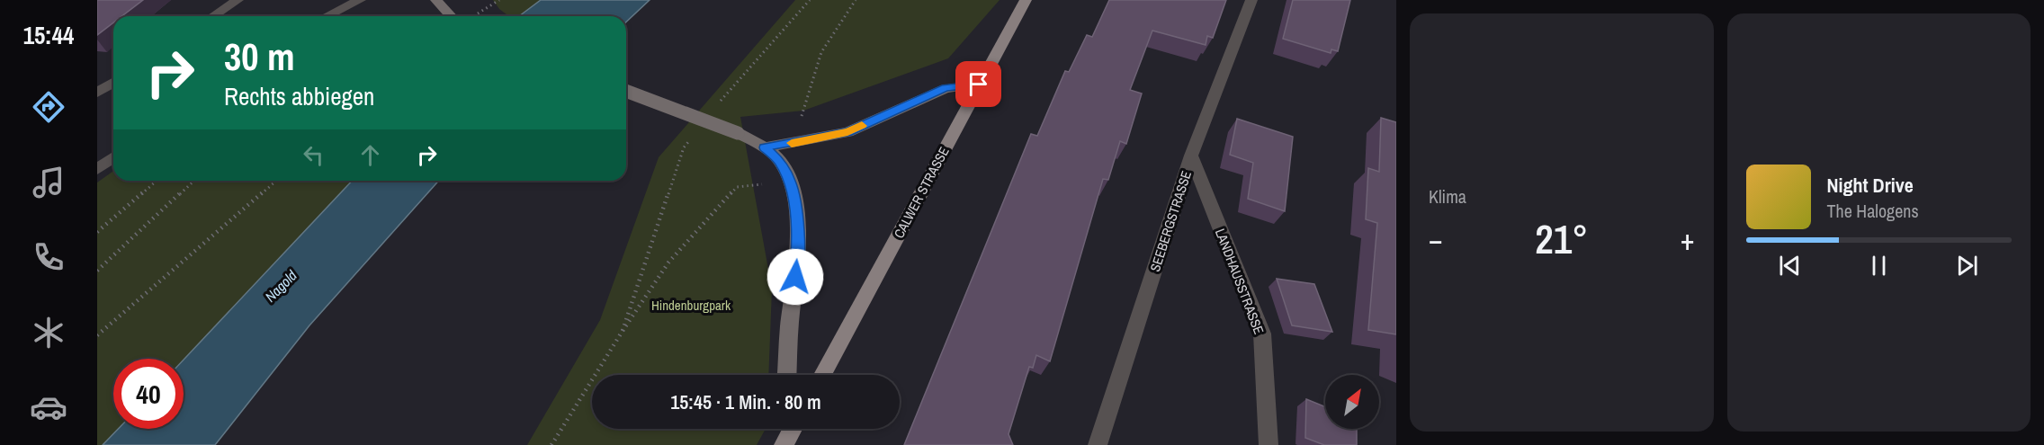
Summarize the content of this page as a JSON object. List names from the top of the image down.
{
  "streets": {
    "main road": ["CALWER STRASSE"],
    "street": ["SEEBERGSTRASSE", "LANDHAUSSTRASSE"]
  },
  "crossings": [
    ["SEEBERGSTRASSE", "LANDHAUSSTRASSE"]
  ],
  "water": ["Nagold"],
  "parks": ["Hindenburgpark"],
  "north": "top right",
  "page": {
    "tabs": "15:44",
    "tile": "Klima",
    "turn": ["30 m", "Rechts abbiegen"],
    "song": ["Night Drive", "The Halogens"],
    "heat": ["−", "21°", "+"],
    "limit": "40",
    "trip": "15:45 · 1 Min. · 80 m"
  }
}
